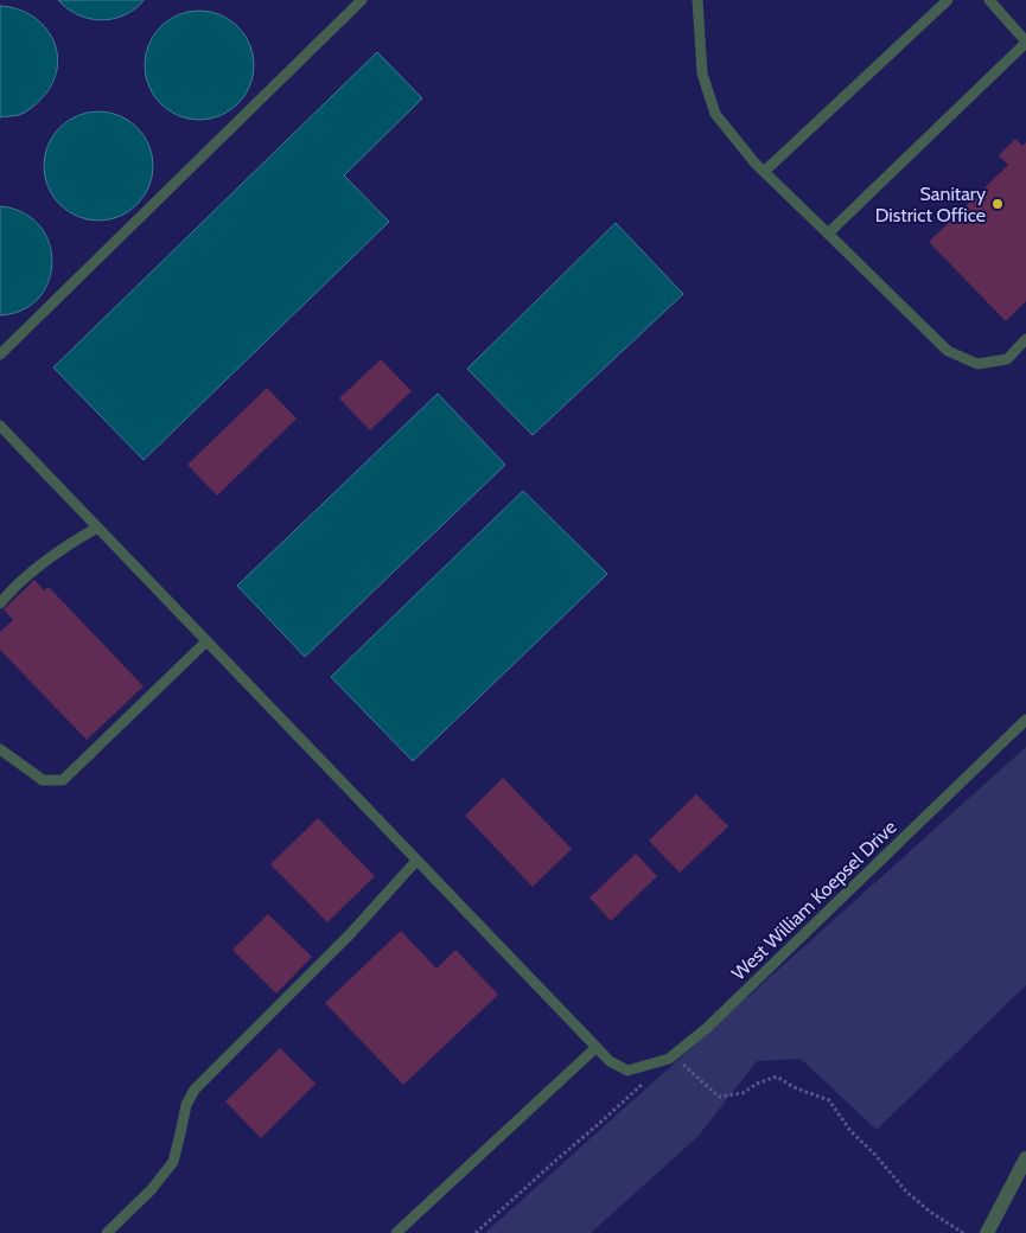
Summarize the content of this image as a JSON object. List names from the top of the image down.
{
  "streets": {
    "lane": ["West William Koepsel Drive"]
  },
  "places": ["Sanitary District Office"]
}
